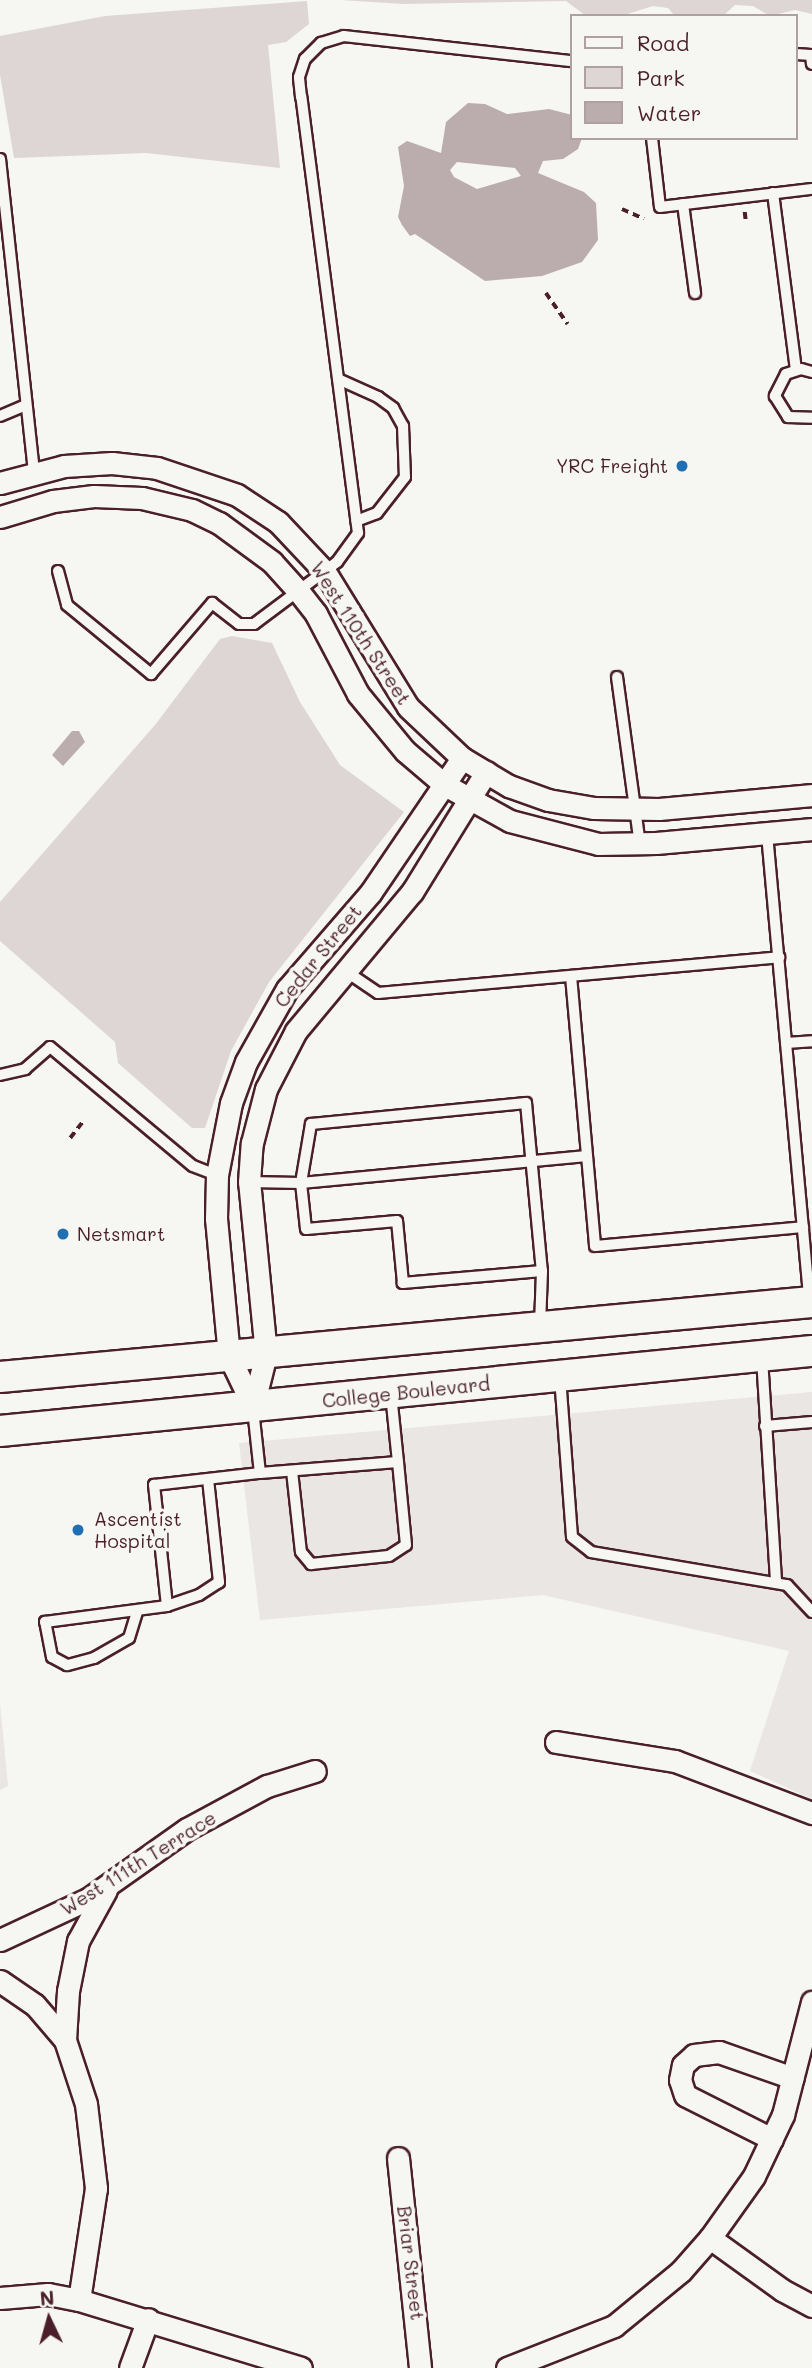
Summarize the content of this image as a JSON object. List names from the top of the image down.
{
  "streets": {
    "main road": ["College Boulevard"],
    "street": [
      "West 110th Street",
      "Cedar Street",
      "West 111th Terrace",
      "Briar Street"
    ]
  },
  "crossings": [
    ["West 110th Street", "Cedar Street"],
    ["Cedar Street", "College Boulevard"]
  ],
  "places": ["YRC Freight", "Netsmart", "Ascentist Hospital"],
  "legend": ["Road", "Park", "Water"],
  "north": "top"
}
